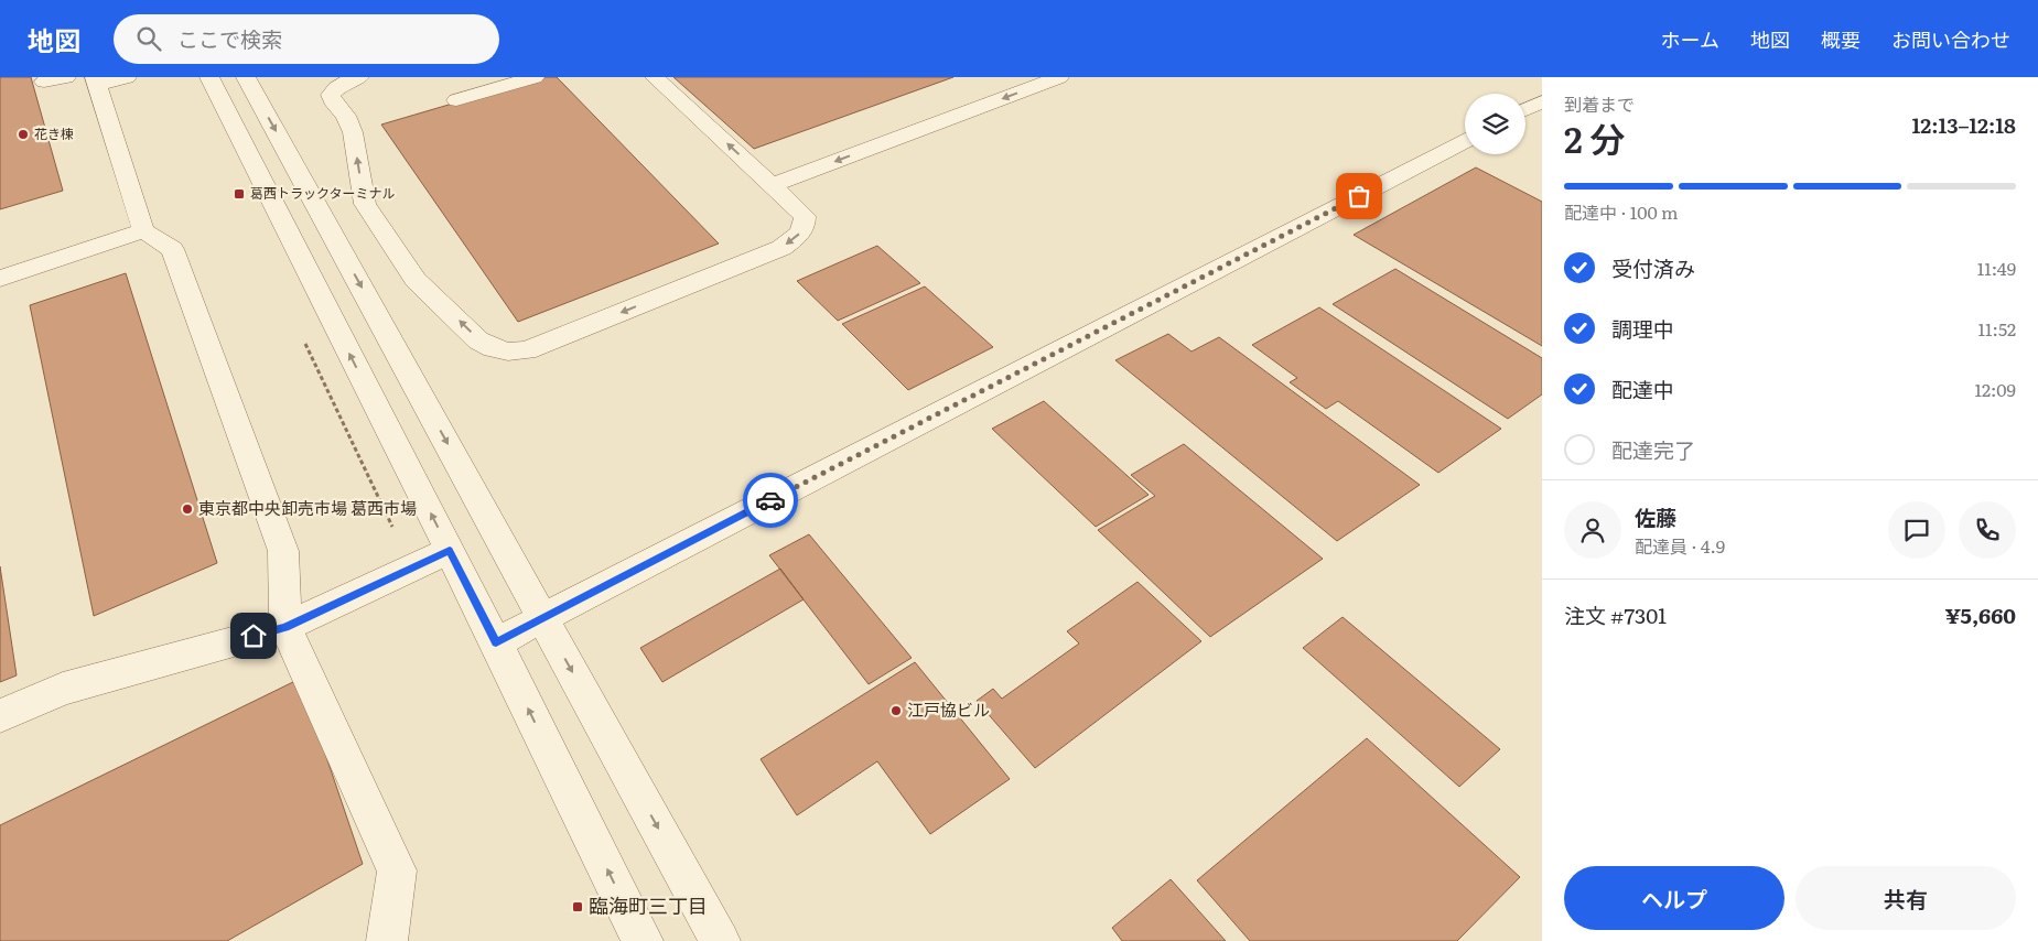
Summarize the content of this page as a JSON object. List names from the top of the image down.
{
  "places": {
    "other": ["花き棟", "東京都中央卸売市場 葛西市場", "江戸協ビル"],
    "transit": ["葛西トラックターミナル", "臨海町三丁目"]
  },
  "page": {
    "header": "地図",
    "search": "ここで検索",
    "nav": [
      "ホーム",
      "地図",
      "概要",
      "お問い合わせ"
    ],
    "heading": ["2 分", "到着まで", "12:13–12:18"],
    "panel": [
      "佐藤",
      "配達員 · 4.9",
      "注文 #7301",
      "¥5,660"
    ],
    "bar": "配達中 · 100 m",
    "list": [
      ["受付済み", "11:49"],
      ["調理中", "11:52"],
      ["配達中", "12:09"],
      "配達完了"
    ],
    "buttons": ["ヘルプ", "共有"]
  }
}
